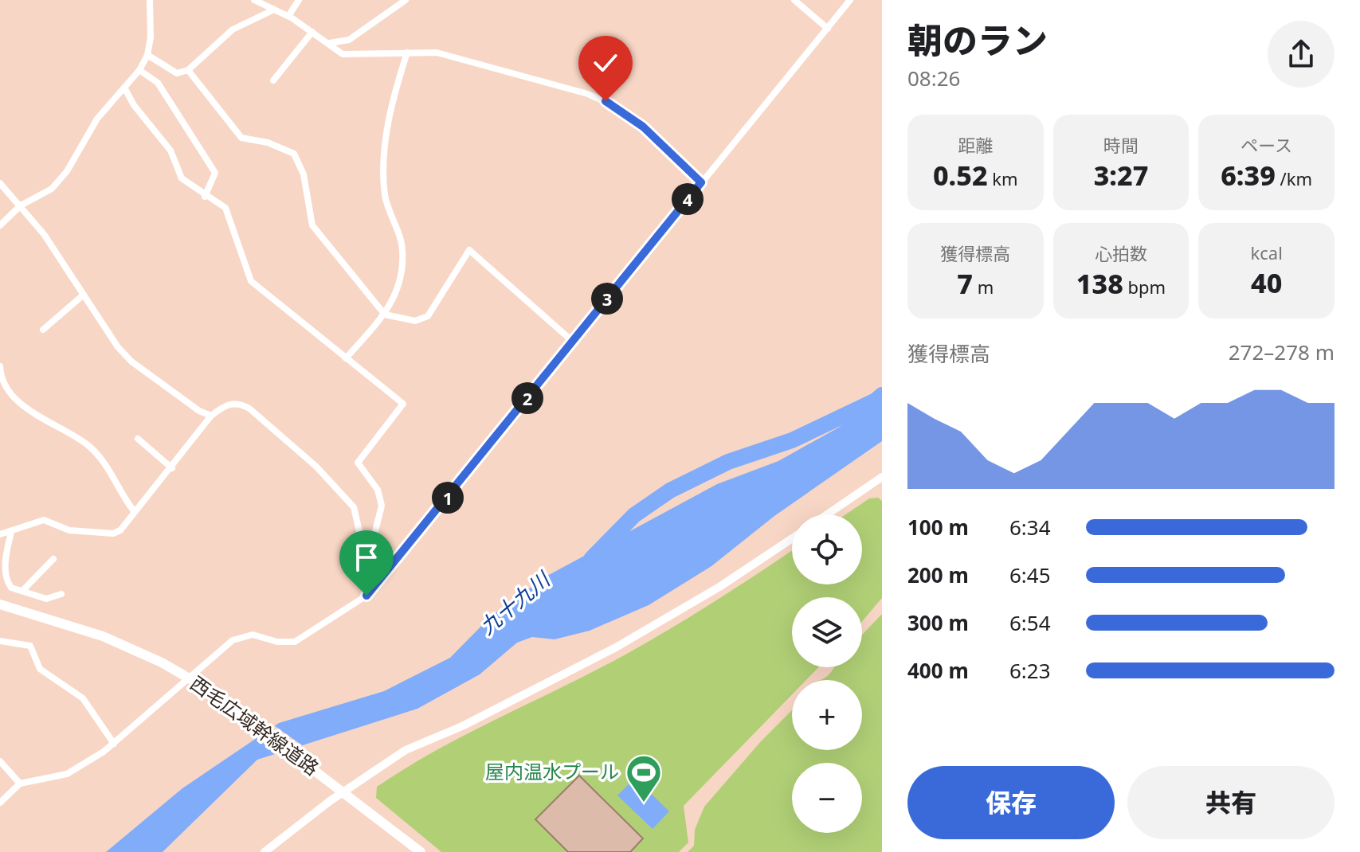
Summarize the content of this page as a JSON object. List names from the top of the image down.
{
  "streets": {
    "main road": ["西毛広域幹線道路"]
  },
  "water": ["九十九川"],
  "places": {
    "sports": ["屋内温水プール"]
  },
  "page": {
    "heading": ["朝のラン", "08:26"],
    "stats": [
      ["距離", "0.52 km"],
      ["時間", "3:27"],
      ["ペース", "6:39 /km"],
      ["獲得標高", "7 m"],
      ["心拍数", "138 bpm"],
      ["kcal", "40"]
    ],
    "pins": [
      "4",
      "3",
      "2",
      "1"
    ],
    "chart": ["獲得標高", "272–278 m"],
    "list": [
      {
        "name": "100 m",
        "note": "6:34"
      },
      {
        "name": "200 m",
        "note": "6:45"
      },
      {
        "name": "300 m",
        "note": "6:54"
      },
      {
        "name": "400 m",
        "note": "6:23"
      }
    ],
    "map_buttons": ["+", "−"],
    "buttons": ["保存", "共有"]
  }
}
